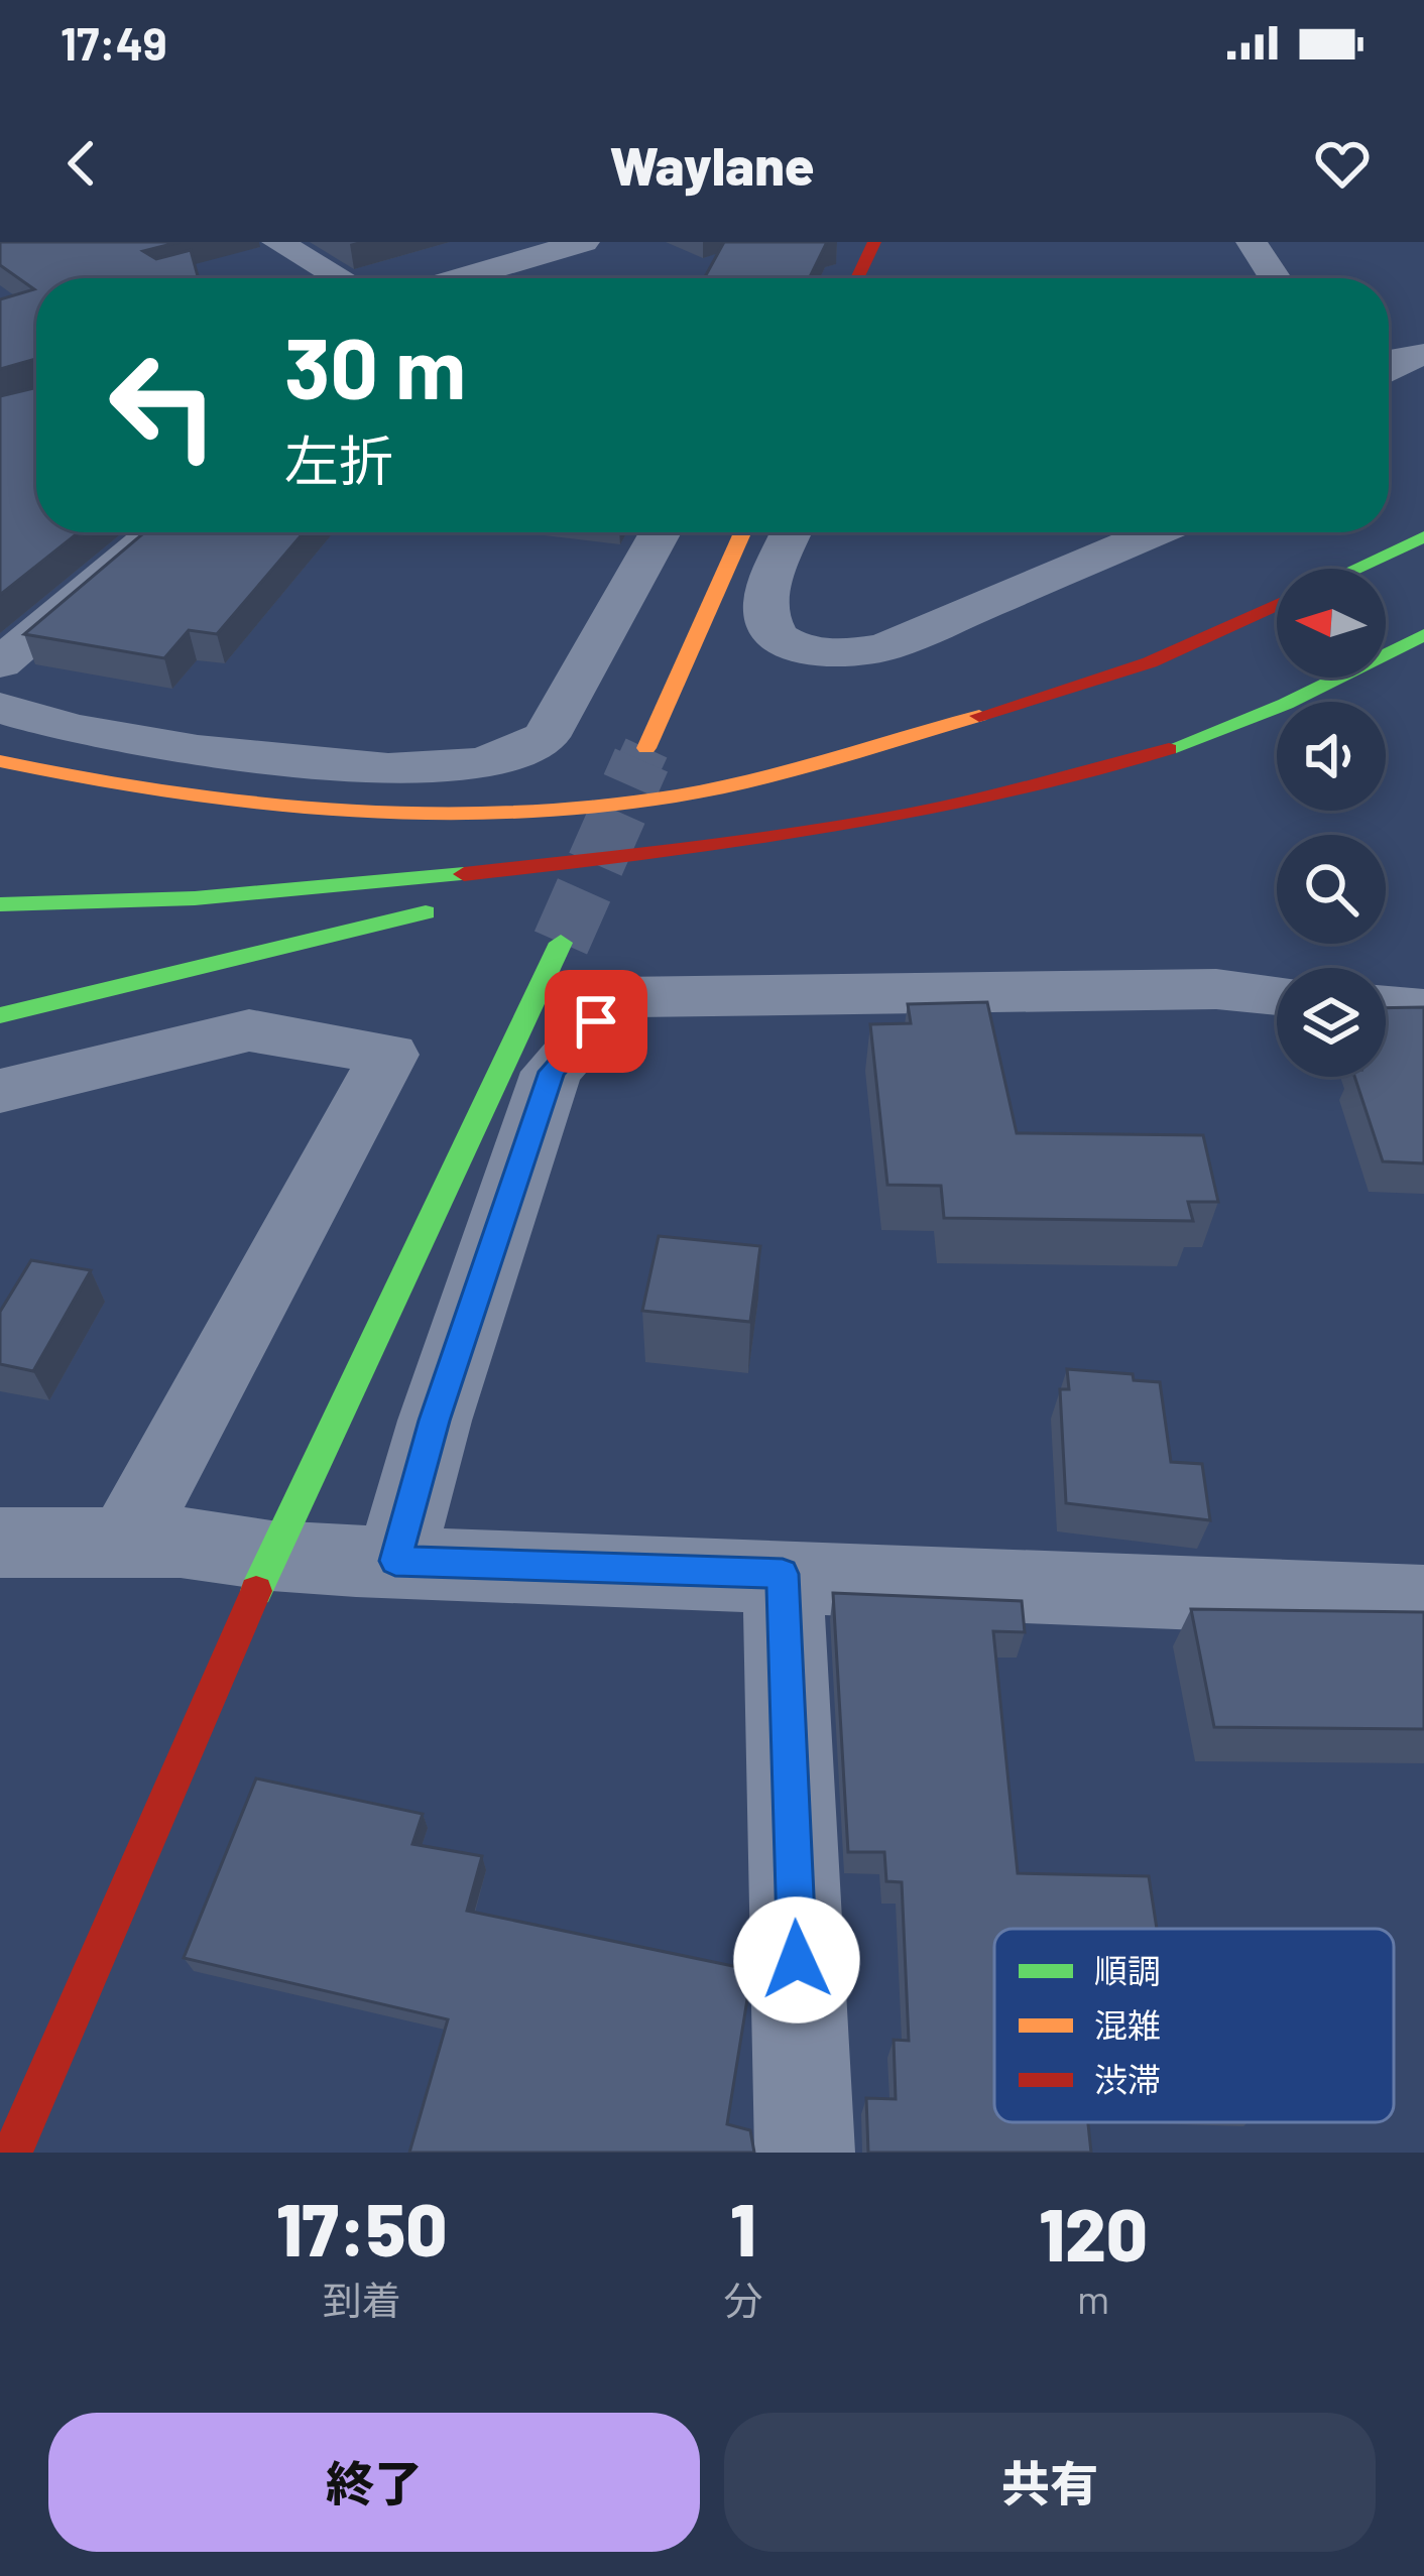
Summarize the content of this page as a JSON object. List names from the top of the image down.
{
  "legend": ["順調", "混雑", "渋滞"],
  "north": "left",
  "page": {
    "status": "17:49",
    "header": "Waylane",
    "turn": ["30 m", "左折"],
    "eta": [
      "17:50",
      "到着",
      "1",
      "分",
      "120",
      "m"
    ],
    "buttons": ["終了", "共有"]
  }
}
